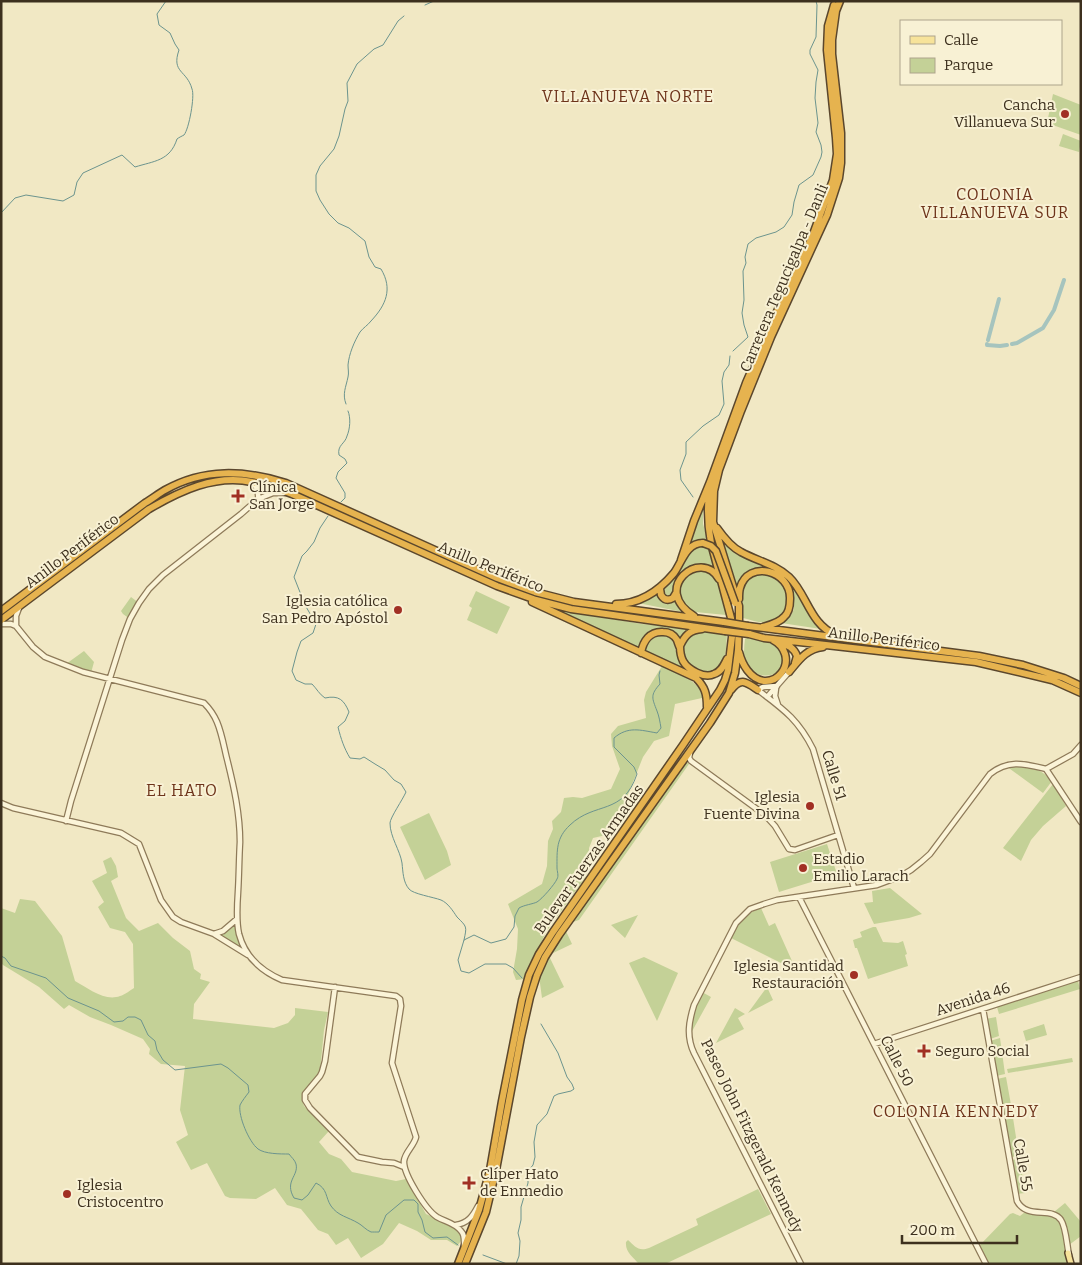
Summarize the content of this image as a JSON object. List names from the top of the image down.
{
  "streets": {
    "highway": ["Carretera Tegucigalpa - Danli", "Anillo Periférico", "Bulevar Fuerzas Armadas"],
    "street": [
      "Calle 51",
      "Avenida 46",
      "Calle 50",
      "Paseo John Fitzgerald Kennedy",
      "Calle 55"
    ]
  },
  "crossings": [
    ["Carretera Tegucigalpa - Danli", "Bulevar Fuerzas Armadas"],
    ["Calle 51", "Paseo John Fitzgerald Kennedy"],
    ["Avenida 46", "Calle 50"],
    ["Avenida 46", "Calle 55"],
    ["Calle 50", "Paseo John Fitzgerald Kennedy"]
  ],
  "districts": [
    "VILLANUEVA NORTE",
    "COLONIA VILLANUEVA SUR",
    "EL HATO",
    "COLONIA KENNEDY"
  ],
  "places": {
    "other": [
      "Cancha Villanueva Sur",
      "Iglesia católica San Pedro Apóstol",
      "Iglesia Fuente Divina",
      "Estadio Emilio Larach",
      "Iglesia Santidad Restauración",
      "Iglesia Cristocentro"
    ],
    "health": ["Clínica San Jorge", "Seguro Social", "Clíper Hato de Enmedio"]
  },
  "legend": ["Calle", "Parque"],
  "scale_bar": "200 m"
}
